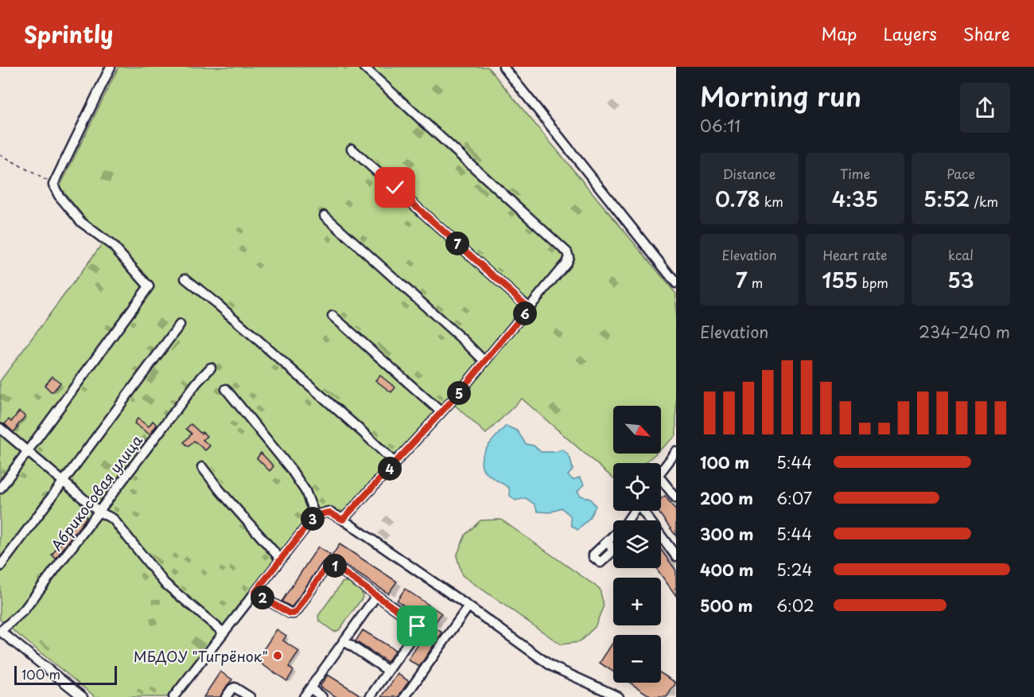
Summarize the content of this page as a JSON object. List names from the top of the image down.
{
  "streets": {
    "street": ["Абрикосовая улица"]
  },
  "places": ["МБДОУ \"Тигрёнок\""],
  "scale_bar": "100 m",
  "north": "bottom right",
  "page": {
    "header": "Sprintly",
    "nav": ["Map", "Layers", "Share"],
    "heading": ["Morning run", "06:11"],
    "stats": [
      ["Distance", "0.78 km"],
      ["Time", "4:35"],
      ["Pace", "5:52 /km"],
      ["Elevation", "7 m"],
      ["Heart rate", "155 bpm"],
      ["kcal", "53"]
    ],
    "pins": [
      "7",
      "6",
      "5",
      "4",
      "3",
      "1",
      "2"
    ],
    "chart": ["Elevation", "234–240 m"],
    "map_buttons": ["+", "−"],
    "list": [
      {
        "name": "100 m",
        "note": "5:44"
      },
      {
        "name": "200 m",
        "note": "6:07"
      },
      {
        "name": "300 m",
        "note": "5:44"
      },
      {
        "name": "400 m",
        "note": "5:24"
      },
      {
        "name": "500 m",
        "note": "6:02"
      }
    ],
    "scale": "100 m"
  }
}
